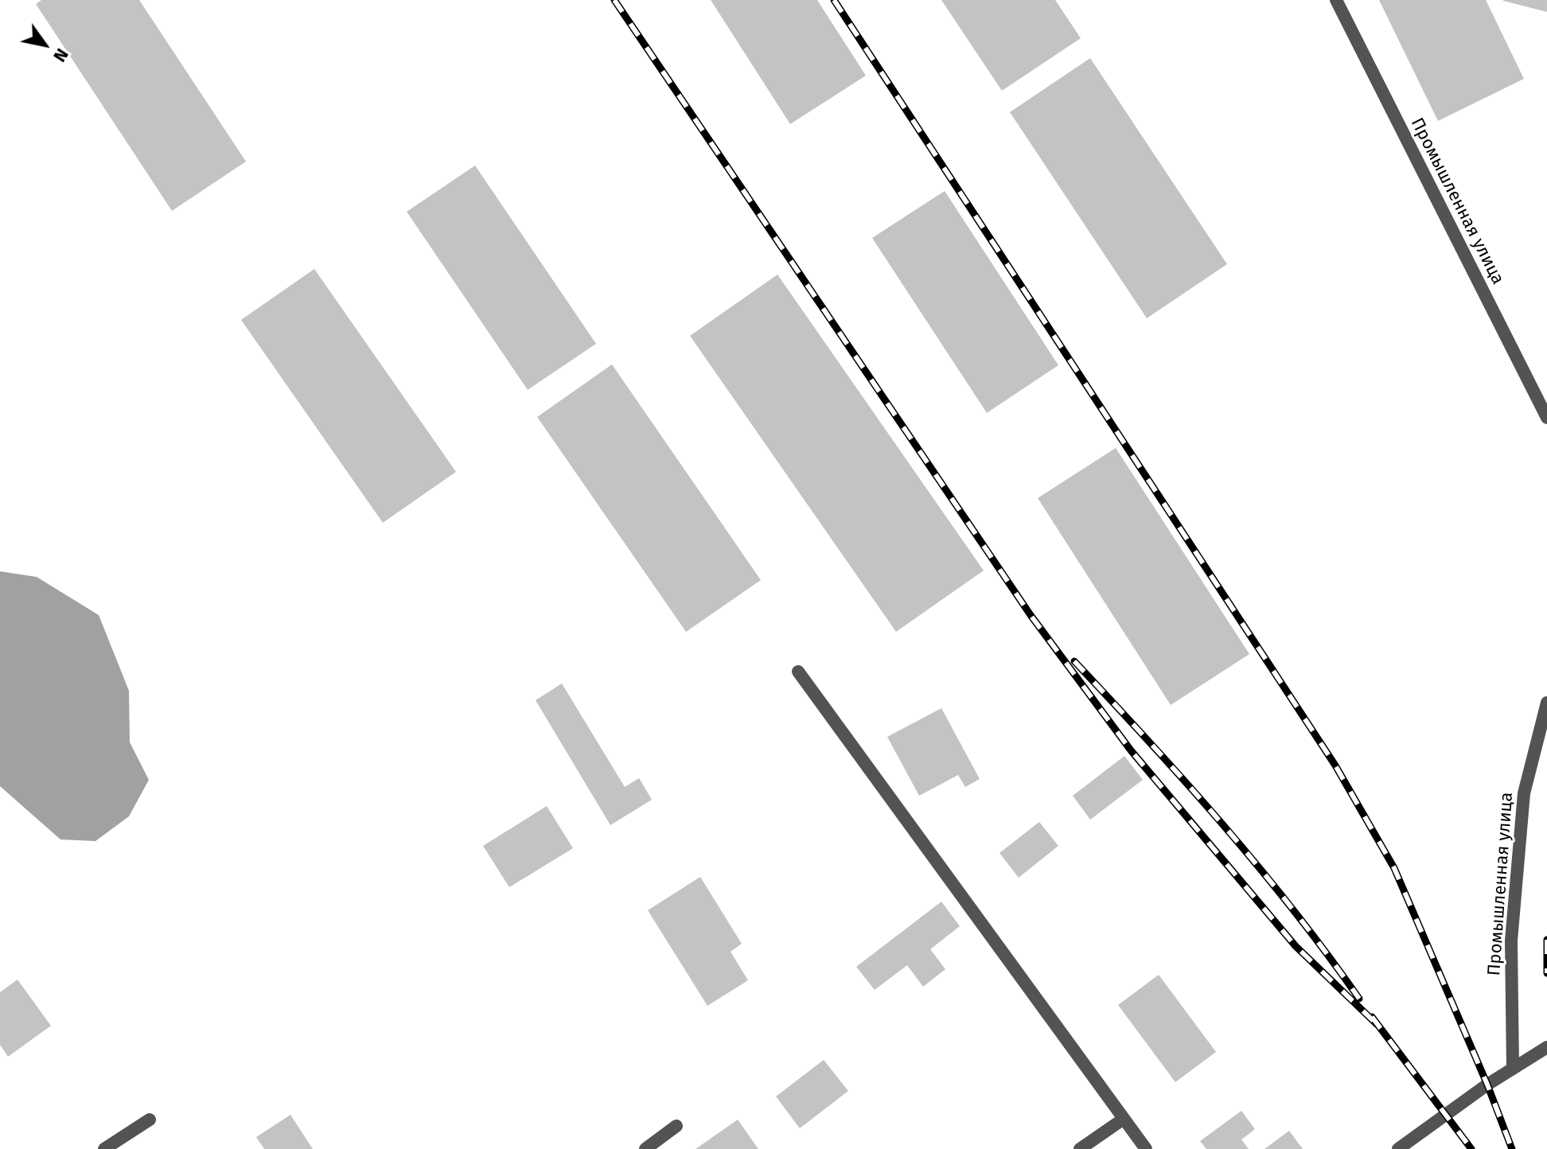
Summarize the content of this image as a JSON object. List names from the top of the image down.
{
  "streets": {
    "street": ["Промышленная улица"]
  },
  "north": "bottom right"
}
